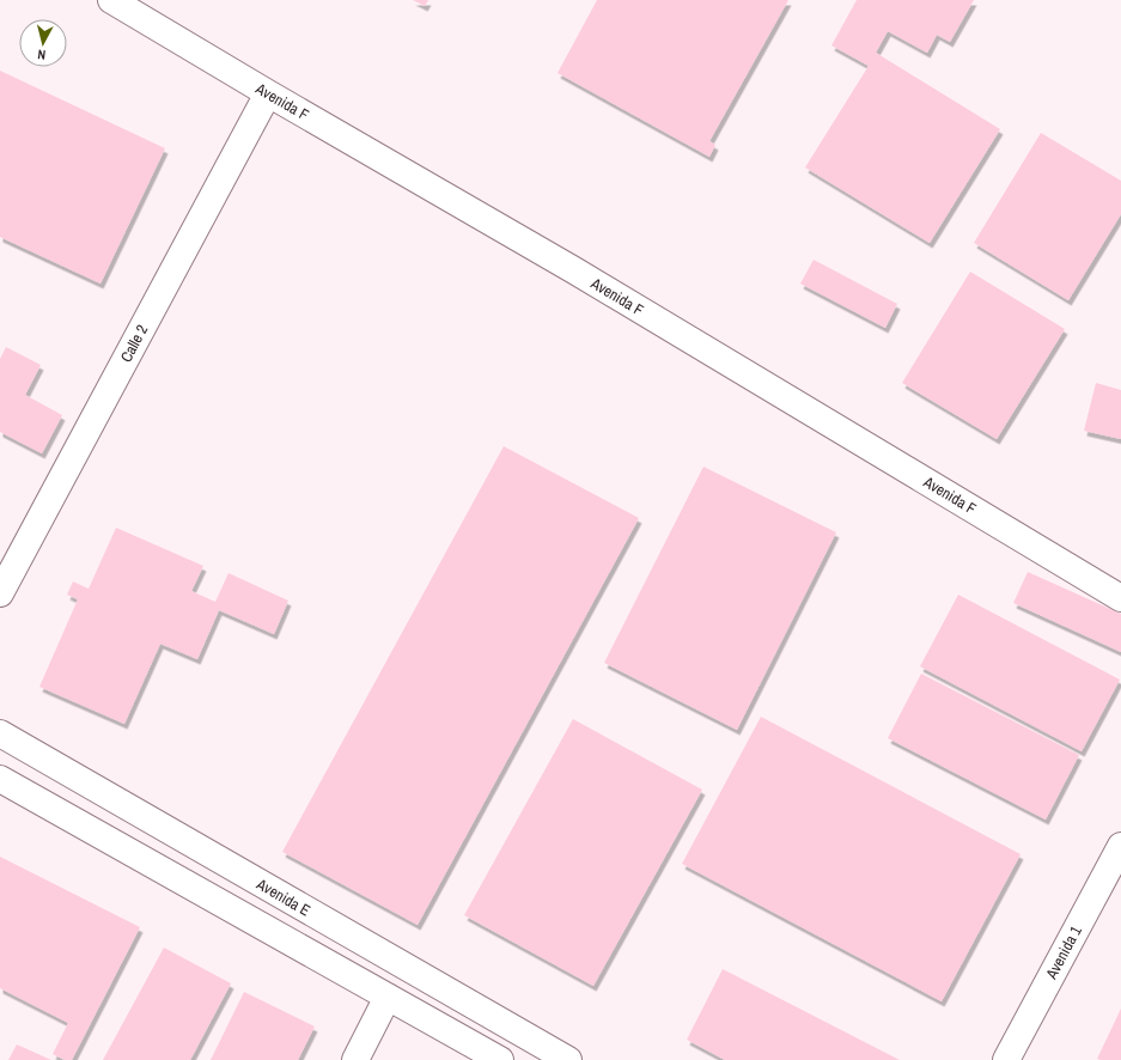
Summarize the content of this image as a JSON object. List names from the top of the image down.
{
  "streets": {
    "street": [
      "Avenida F",
      "Calle 2",
      "Avenida E",
      "Avenida 1"
    ]
  },
  "crossings": [
    ["Avenida F", "Calle 2"]
  ],
  "north": "bottom"
}
